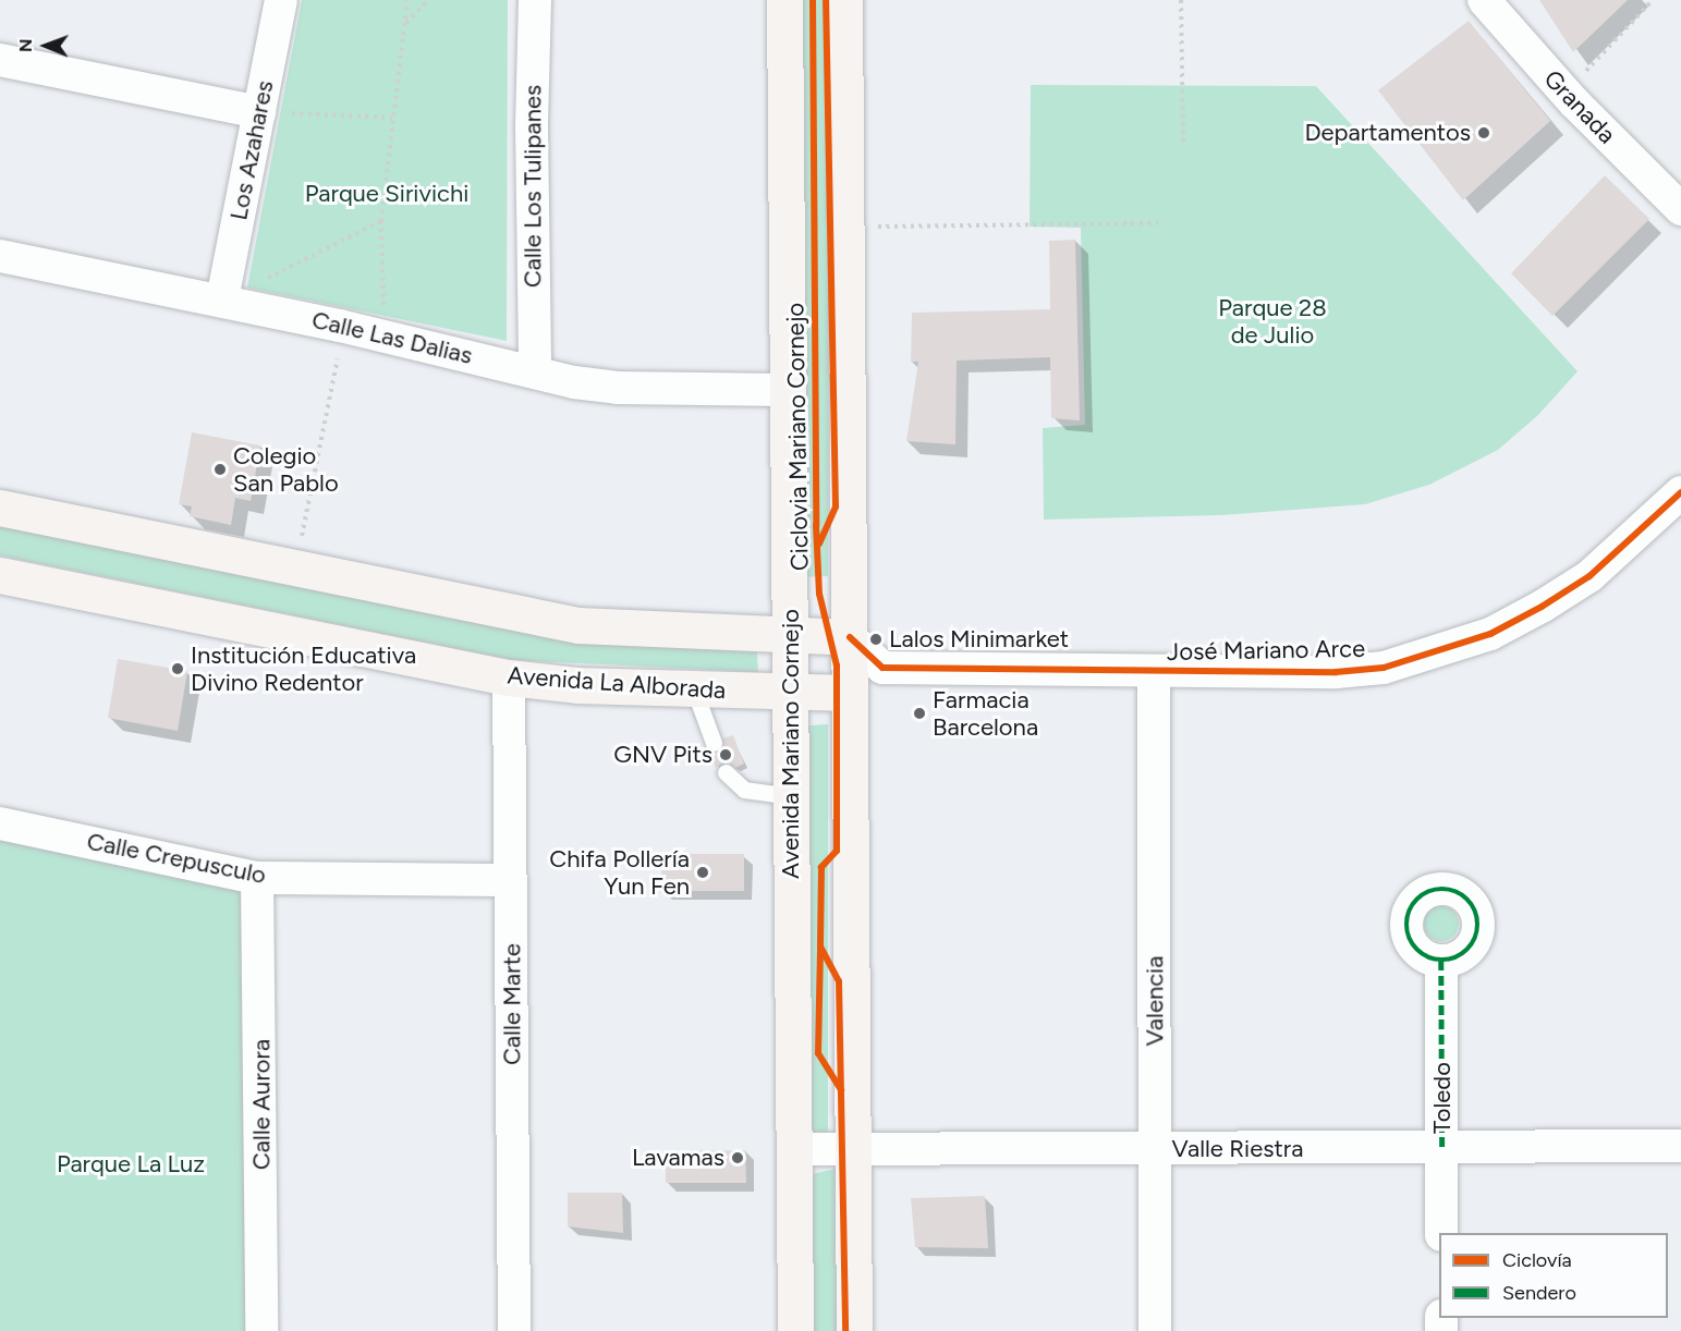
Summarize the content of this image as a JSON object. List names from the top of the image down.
{
  "streets": {
    "main road": ["Avenida La Alborada", "Avenida Mariano Cornejo"],
    "street": [
      "Granada",
      "Los Azahares",
      "Calle Los Tulipanes",
      "Calle Las Dalias",
      "José Mariano Arce",
      "Calle Crepusculo",
      "Valencia",
      "Calle Marte",
      "Toledo",
      "Calle Aurora",
      "Valle Riestra"
    ],
    "cycle path": ["Ciclovia Mariano Cornejo"]
  },
  "crossings": [
    ["Los Azahares", "Calle Las Dalias"],
    ["Calle Los Tulipanes", "Calle Las Dalias"],
    ["Calle Las Dalias", "Avenida Mariano Cornejo"],
    ["José Mariano Arce", "Valencia"],
    ["Avenida La Alborada", "Avenida Mariano Cornejo"],
    ["Avenida La Alborada", "Calle Marte"],
    ["Avenida Mariano Cornejo", "Valle Riestra"],
    ["Calle Crepusculo", "Calle Marte"],
    ["Calle Crepusculo", "Calle Aurora"],
    ["Valencia", "Valle Riestra"],
    ["Toledo", "Valle Riestra"]
  ],
  "parks": ["Parque Sirivichi", "Parque 28 de Julio", "Parque La Luz"],
  "places": [
    "Departamentos",
    "Colegio San Pablo",
    "Lalos Minimarket",
    "Institución Educativa Divino Redentor",
    "Farmacia Barcelona",
    "GNV Pits",
    "Chifa Pollería Yun Fen",
    "Lavamas"
  ],
  "legend": ["Ciclovía", "Sendero"],
  "north": "left"
}
